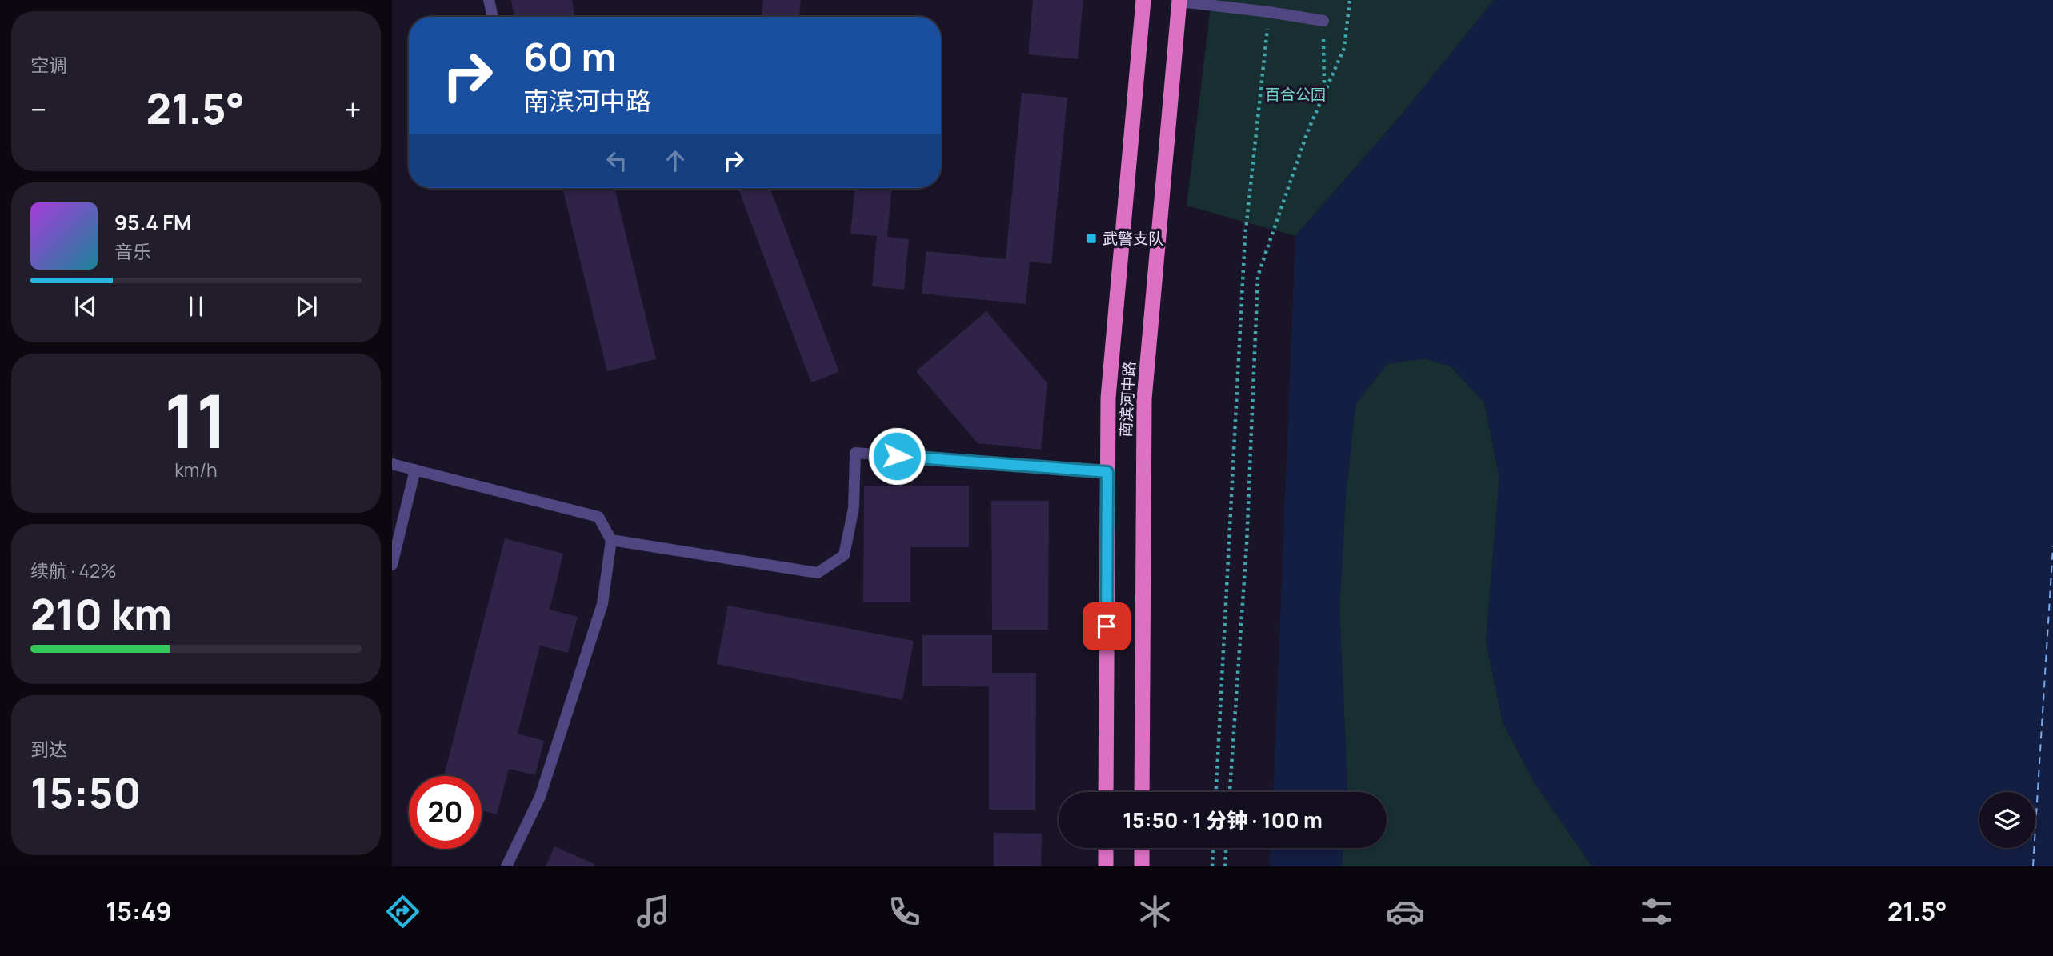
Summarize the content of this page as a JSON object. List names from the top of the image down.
{
  "streets": {
    "highway": ["南滨河中路"]
  },
  "parks": ["百合公园"],
  "places": {
    "transit": ["武警支队"]
  },
  "page": {
    "tile": [
      "空调",
      ["11", "km/h"],
      ["续航 · 42%", "210 km"],
      ["到达", "15:50"]
    ],
    "turn": ["60 m", "南滨河中路"],
    "heat": ["−", "21.5°", "+"],
    "song": ["95.4 FM", "音乐"],
    "limit": "20",
    "trip": "15:50 · 1 分钟 · 100 m",
    "tabs": ["15:49", "21.5°"]
  }
}
